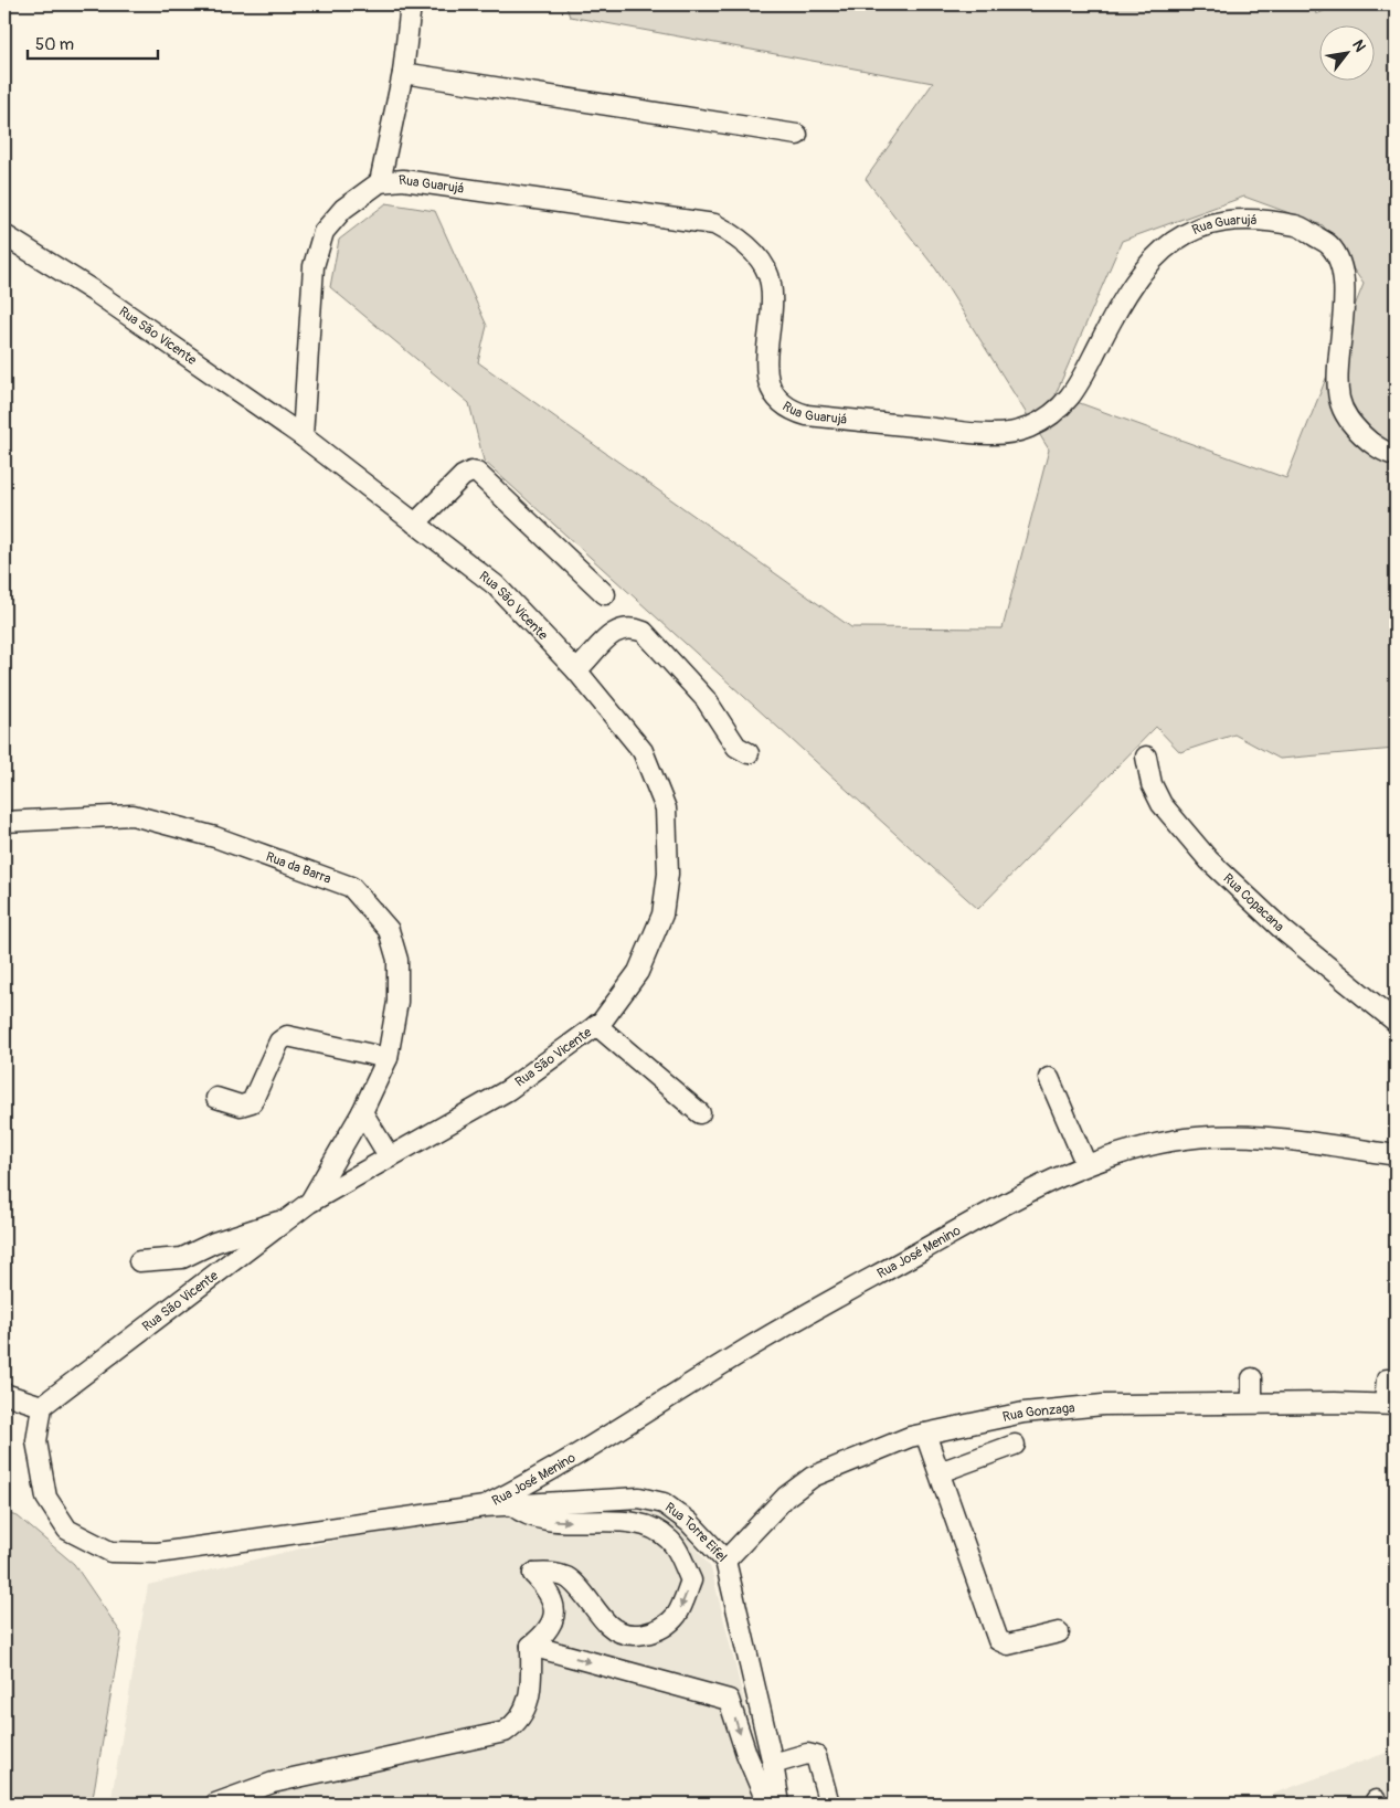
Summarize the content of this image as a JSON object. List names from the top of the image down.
{
  "streets": {
    "street": [
      "Rua Guarujá",
      "Rua São Vicente",
      "Rua da Barra",
      "Rua Copacana",
      "Rua José Menino",
      "Rua Gonzaga",
      "Rua Torre Eifel"
    ]
  },
  "crossings": [
    ["Rua Guarujá", "Rua São Vicente"],
    ["Rua São Vicente", "Rua da Barra"],
    ["Rua José Menino", "Rua Torre Eifel"],
    ["Rua Gonzaga", "Rua Torre Eifel"]
  ],
  "scale_bar": "50 m",
  "north": "top right"
}
